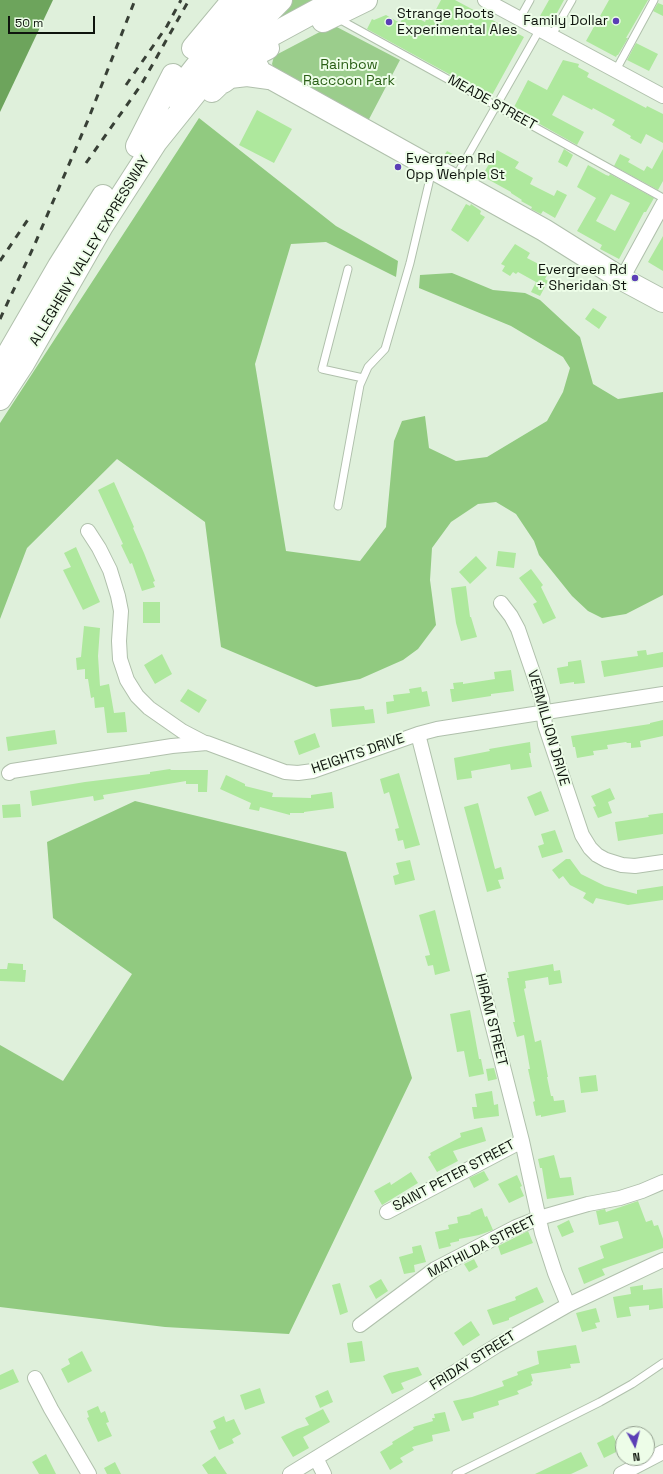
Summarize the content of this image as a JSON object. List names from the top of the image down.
{
  "streets": {
    "main road": ["ALLEGHENY VALLEY EXPRESSWAY"],
    "street": [
      "VERMILLION DRIVE",
      "HEIGHTS DRIVE",
      "HIRAM STREET",
      "SAINT PETER STREET",
      "MATHILDA STREET",
      "FRIDAY STREET"
    ],
    "lane": ["MEADE STREET"]
  },
  "crossings": [
    ["VERMILLION DRIVE", "HEIGHTS DRIVE"],
    ["HEIGHTS DRIVE", "HIRAM STREET"],
    ["HIRAM STREET", "SAINT PETER STREET"],
    ["HIRAM STREET", "MATHILDA STREET"],
    ["HIRAM STREET", "FRIDAY STREET"]
  ],
  "parks": ["Rainbow Raccoon Park"],
  "places": [
    "Family Dollar",
    "Strange Roots Experimental Ales",
    "Evergreen Rd Opp Wehple St",
    "Evergreen Rd + Sheridan St"
  ],
  "scale_bar": "50 m",
  "north": "bottom"
}
